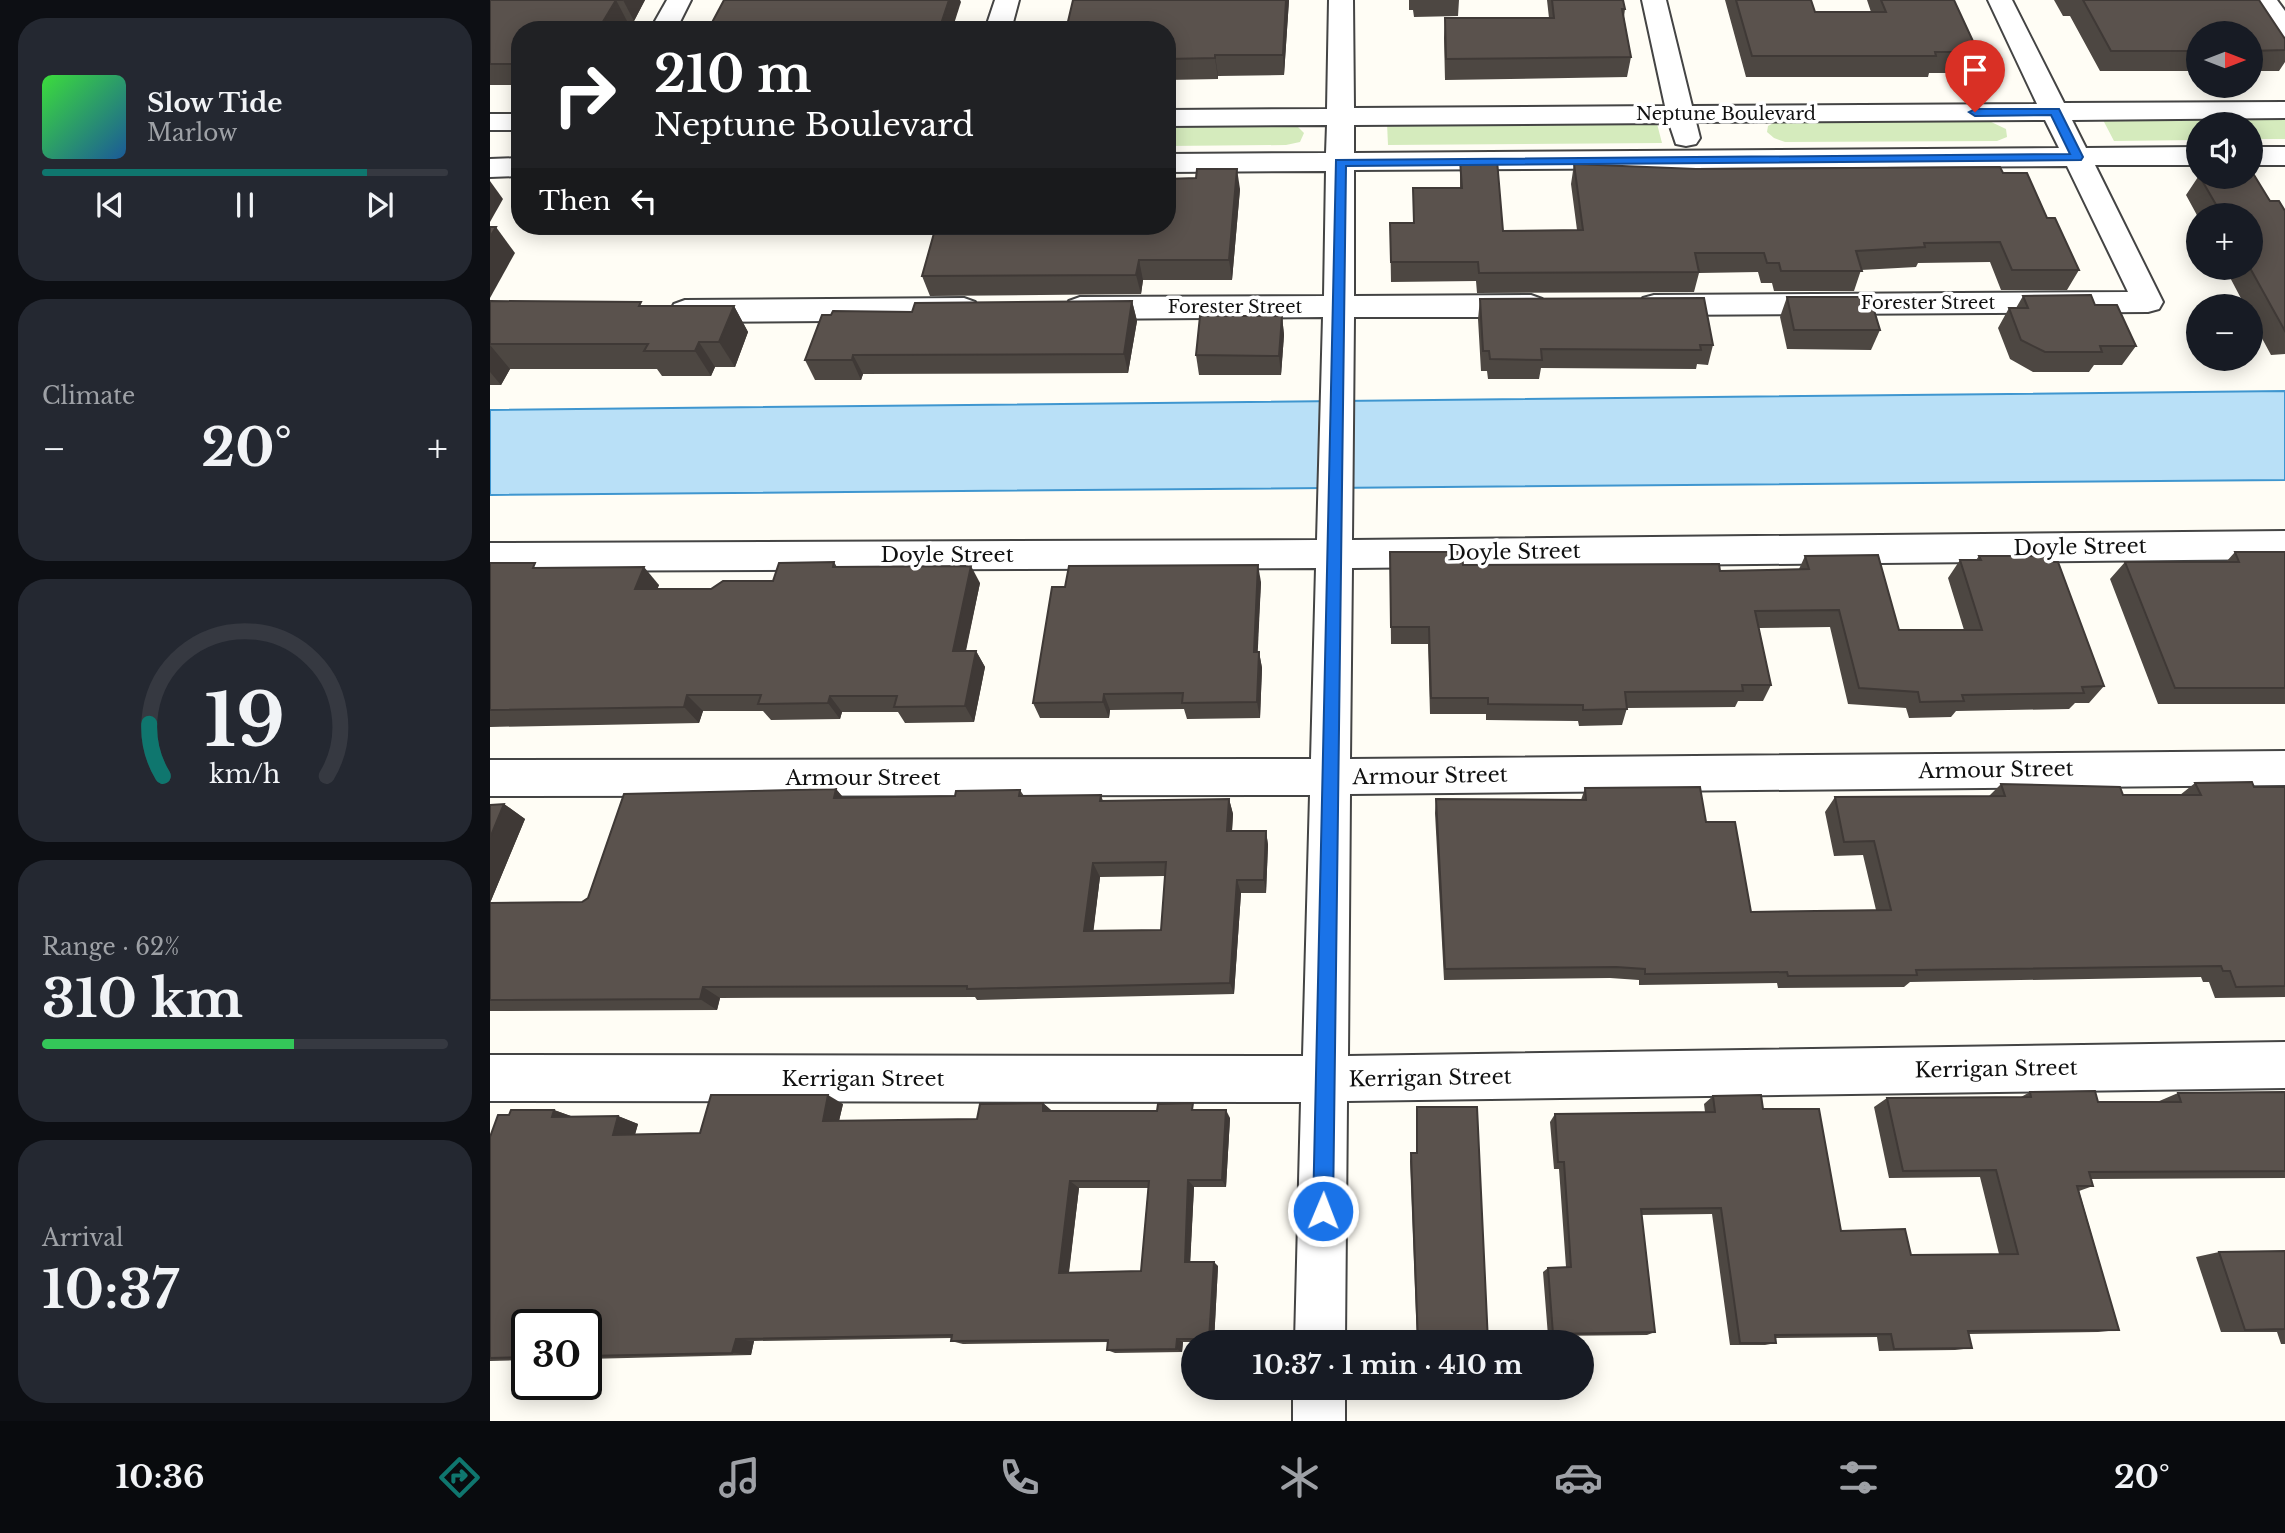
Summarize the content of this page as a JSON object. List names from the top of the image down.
{
  "streets": {
    "street": [
      "Neptune Boulevard",
      "Forester Street",
      "Doyle Street",
      "Armour Street",
      "Kerrigan Street"
    ]
  },
  "north": "right",
  "page": {
    "map_buttons": ["+", "−"],
    "turn": ["210 m", "Neptune Boulevard"],
    "song": ["Slow Tide", "Marlow"],
    "then": "Then",
    "tile": [
      "Climate",
      ["Range · 62%", "310 km"],
      ["Arrival", "10:37"]
    ],
    "heat": ["−", "20°", "+"],
    "limit": "30",
    "trip": "10:37 · 1 min · 410 m",
    "tabs": ["10:36", "20°"],
    "gauge": ["19", "km/h"]
  }
}
